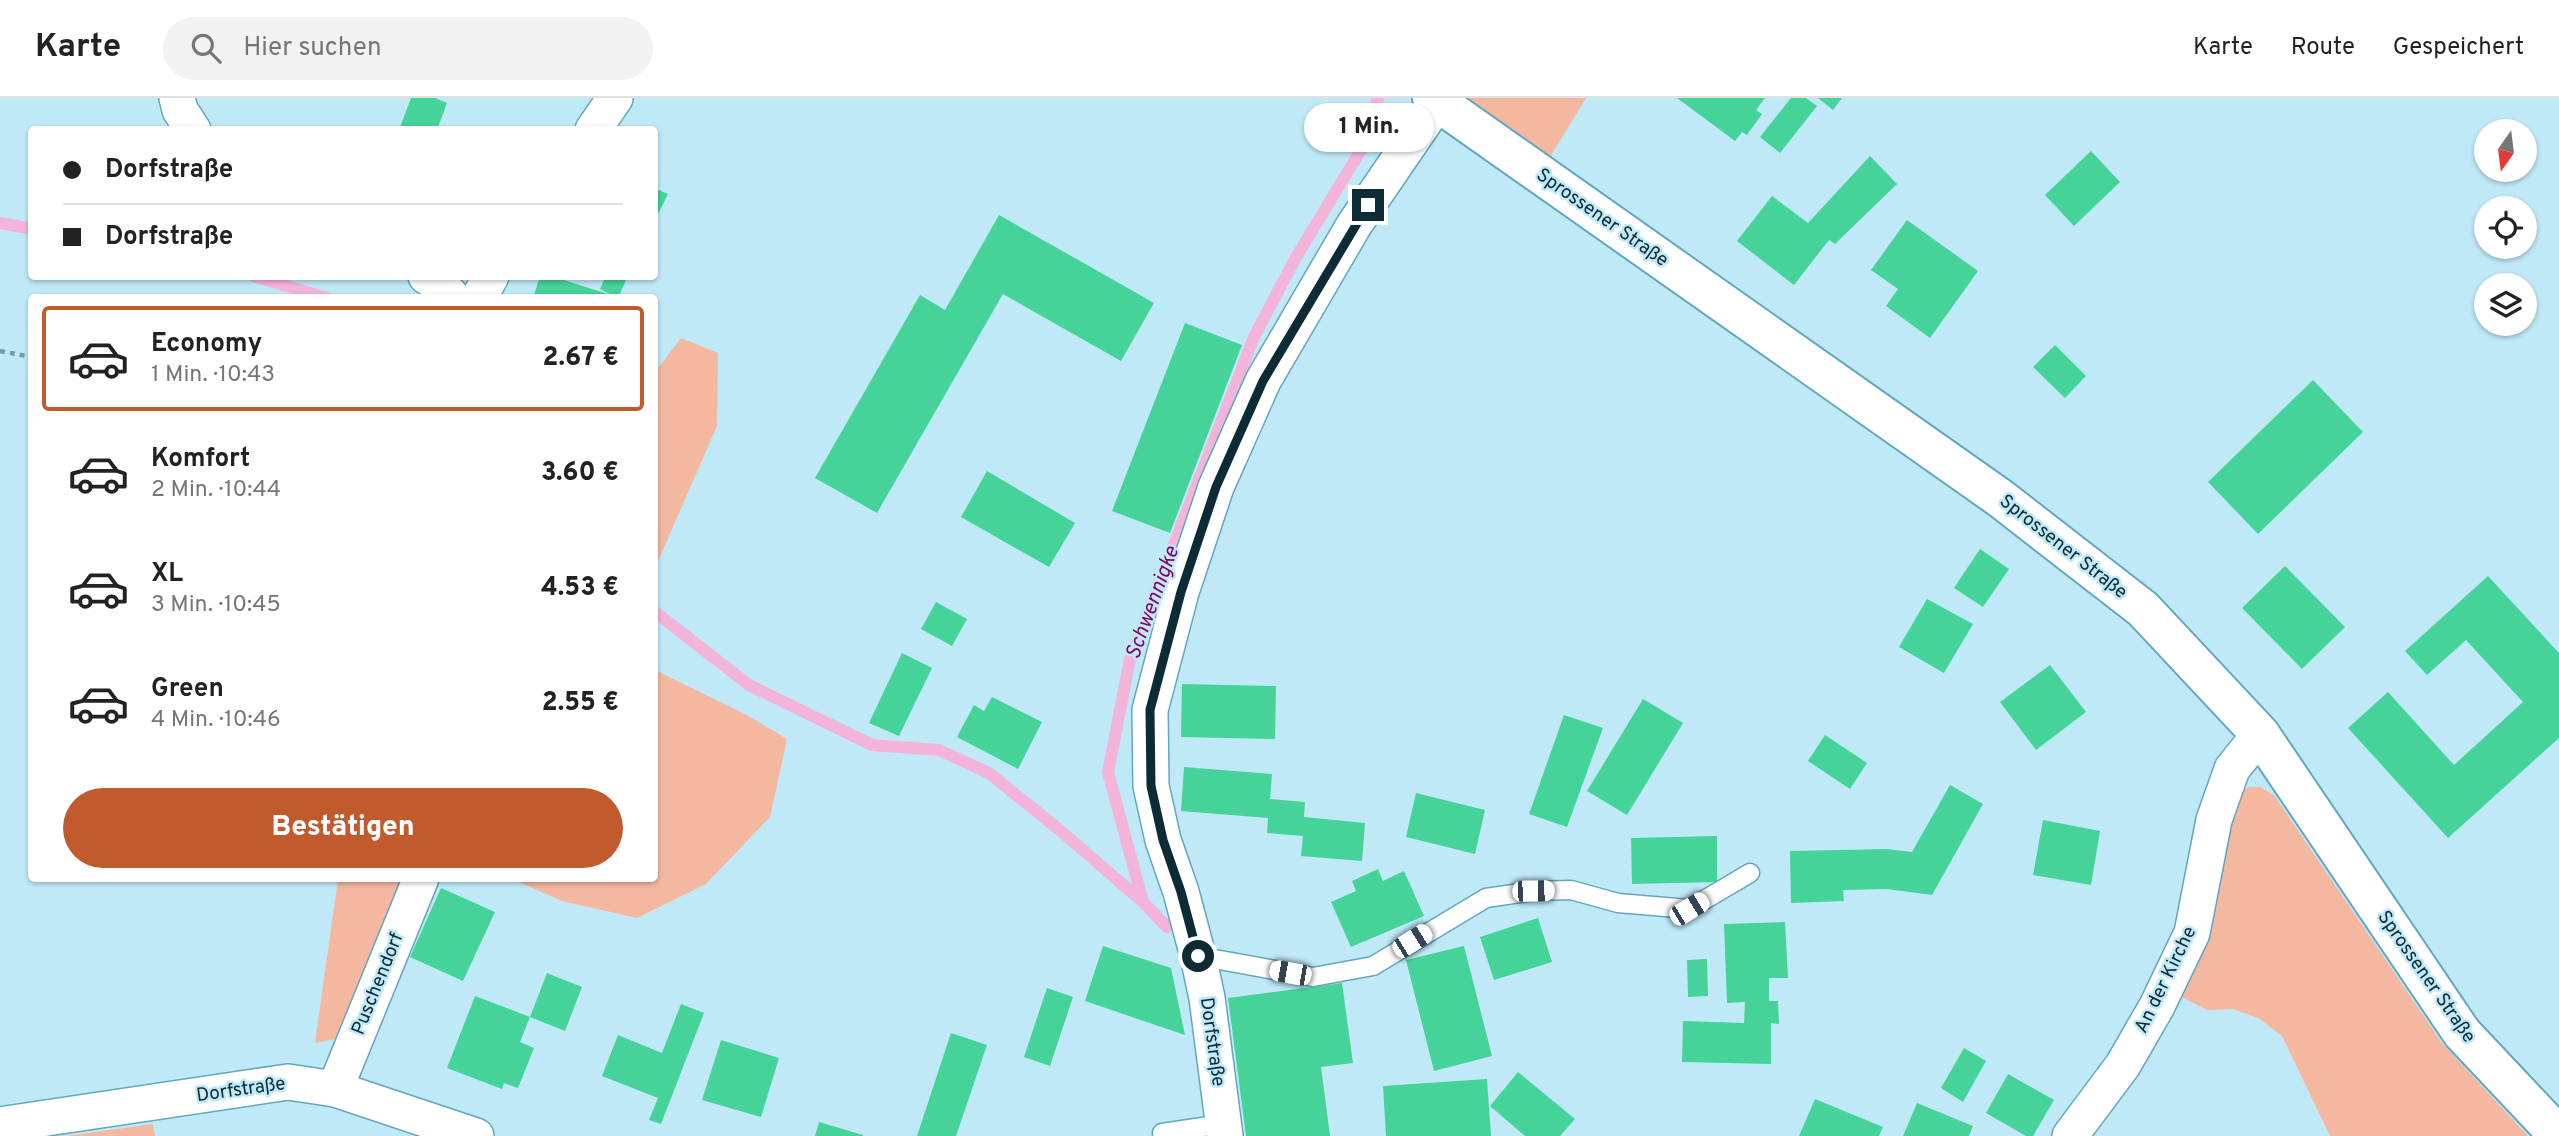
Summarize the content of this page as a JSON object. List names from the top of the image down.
{
  "streets": {
    "street": [
      "Sprossener Straße",
      "An der Kirche",
      "Puschendorf",
      "Dorfstraße"
    ]
  },
  "crossings": [
    ["Sprossener Straße", "An der Kirche"],
    ["Sprossener Straße", "Dorfstraße"],
    ["Puschendorf", "Dorfstraße"]
  ],
  "water": ["Schwennigke"],
  "north": "bottom",
  "page": {
    "header": "Karte",
    "search": "Hier suchen",
    "nav": ["Karte", "Route", "Gespeichert"],
    "bubble": "1 Min.",
    "banner": ["Dorfstraße", "Dorfstraße"],
    "list": [
      {
        "name": "Economy",
        "note": "1 Min. · 10:43",
        "value": "2.67 €"
      },
      {
        "name": "Komfort",
        "note": "2 Min. · 10:44",
        "value": "3.60 €"
      },
      {
        "name": "XL",
        "note": "3 Min. · 10:45",
        "value": "4.53 €"
      },
      {
        "name": "Green",
        "note": "4 Min. · 10:46",
        "value": "2.55 €"
      }
    ],
    "buttons": "Bestätigen"
  }
}
